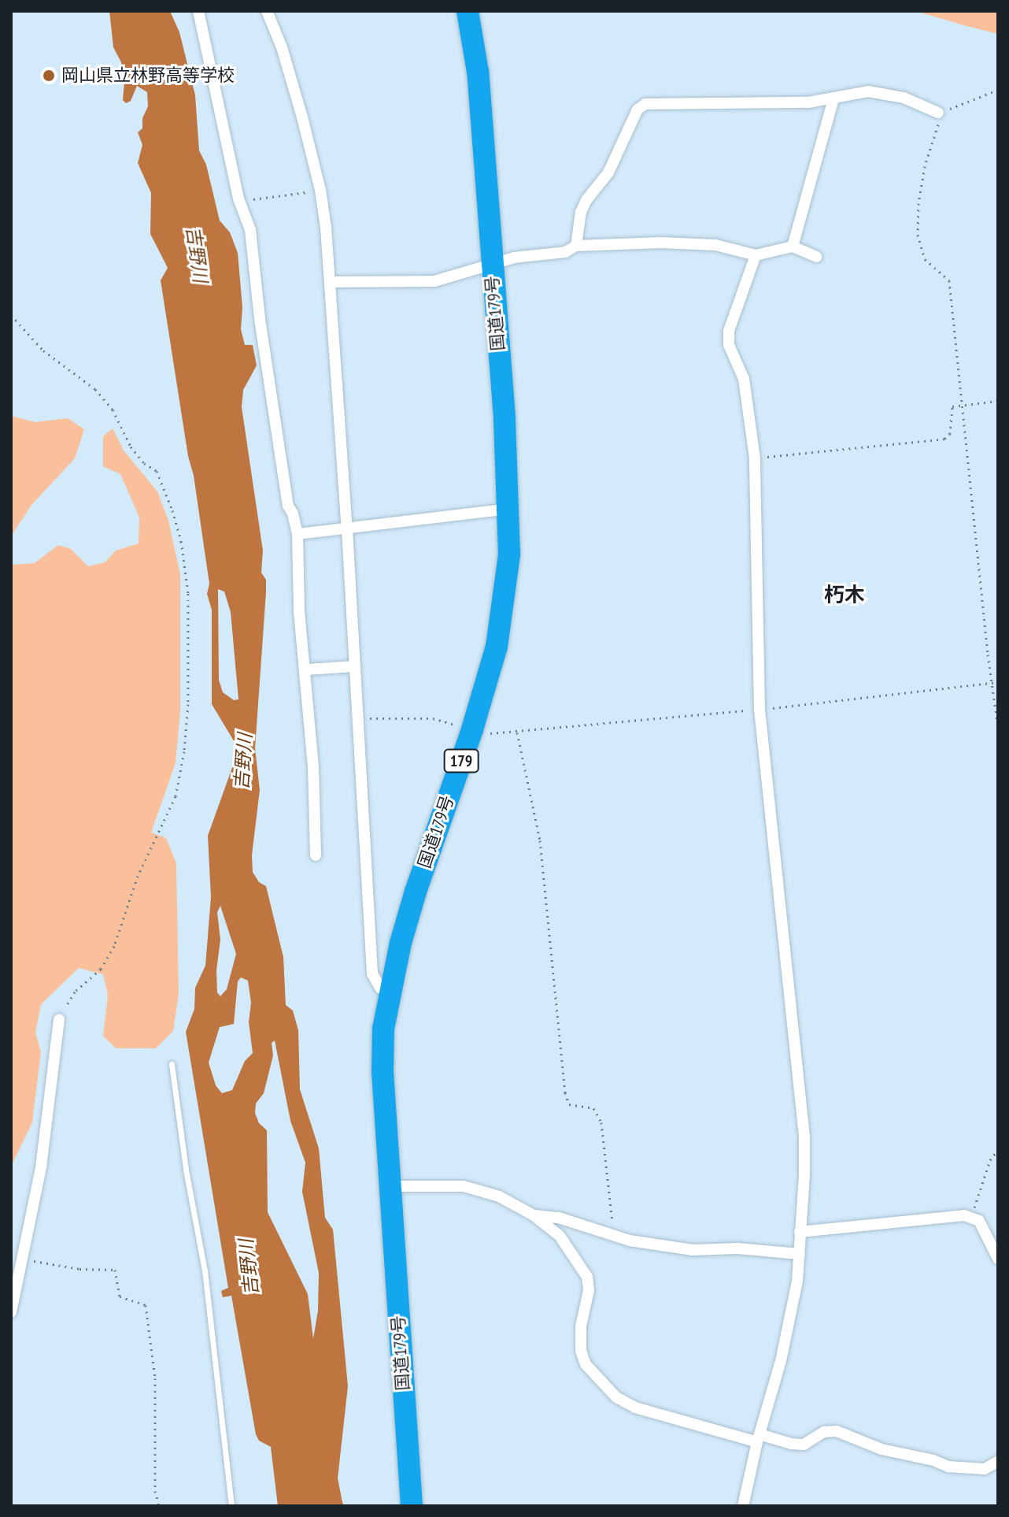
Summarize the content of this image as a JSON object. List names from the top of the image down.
{
  "streets": {
    "highway": ["国道179号", "179"]
  },
  "districts": ["朽木"],
  "water": ["吉野川"],
  "places": ["岡山県立林野高等学校"]
}
